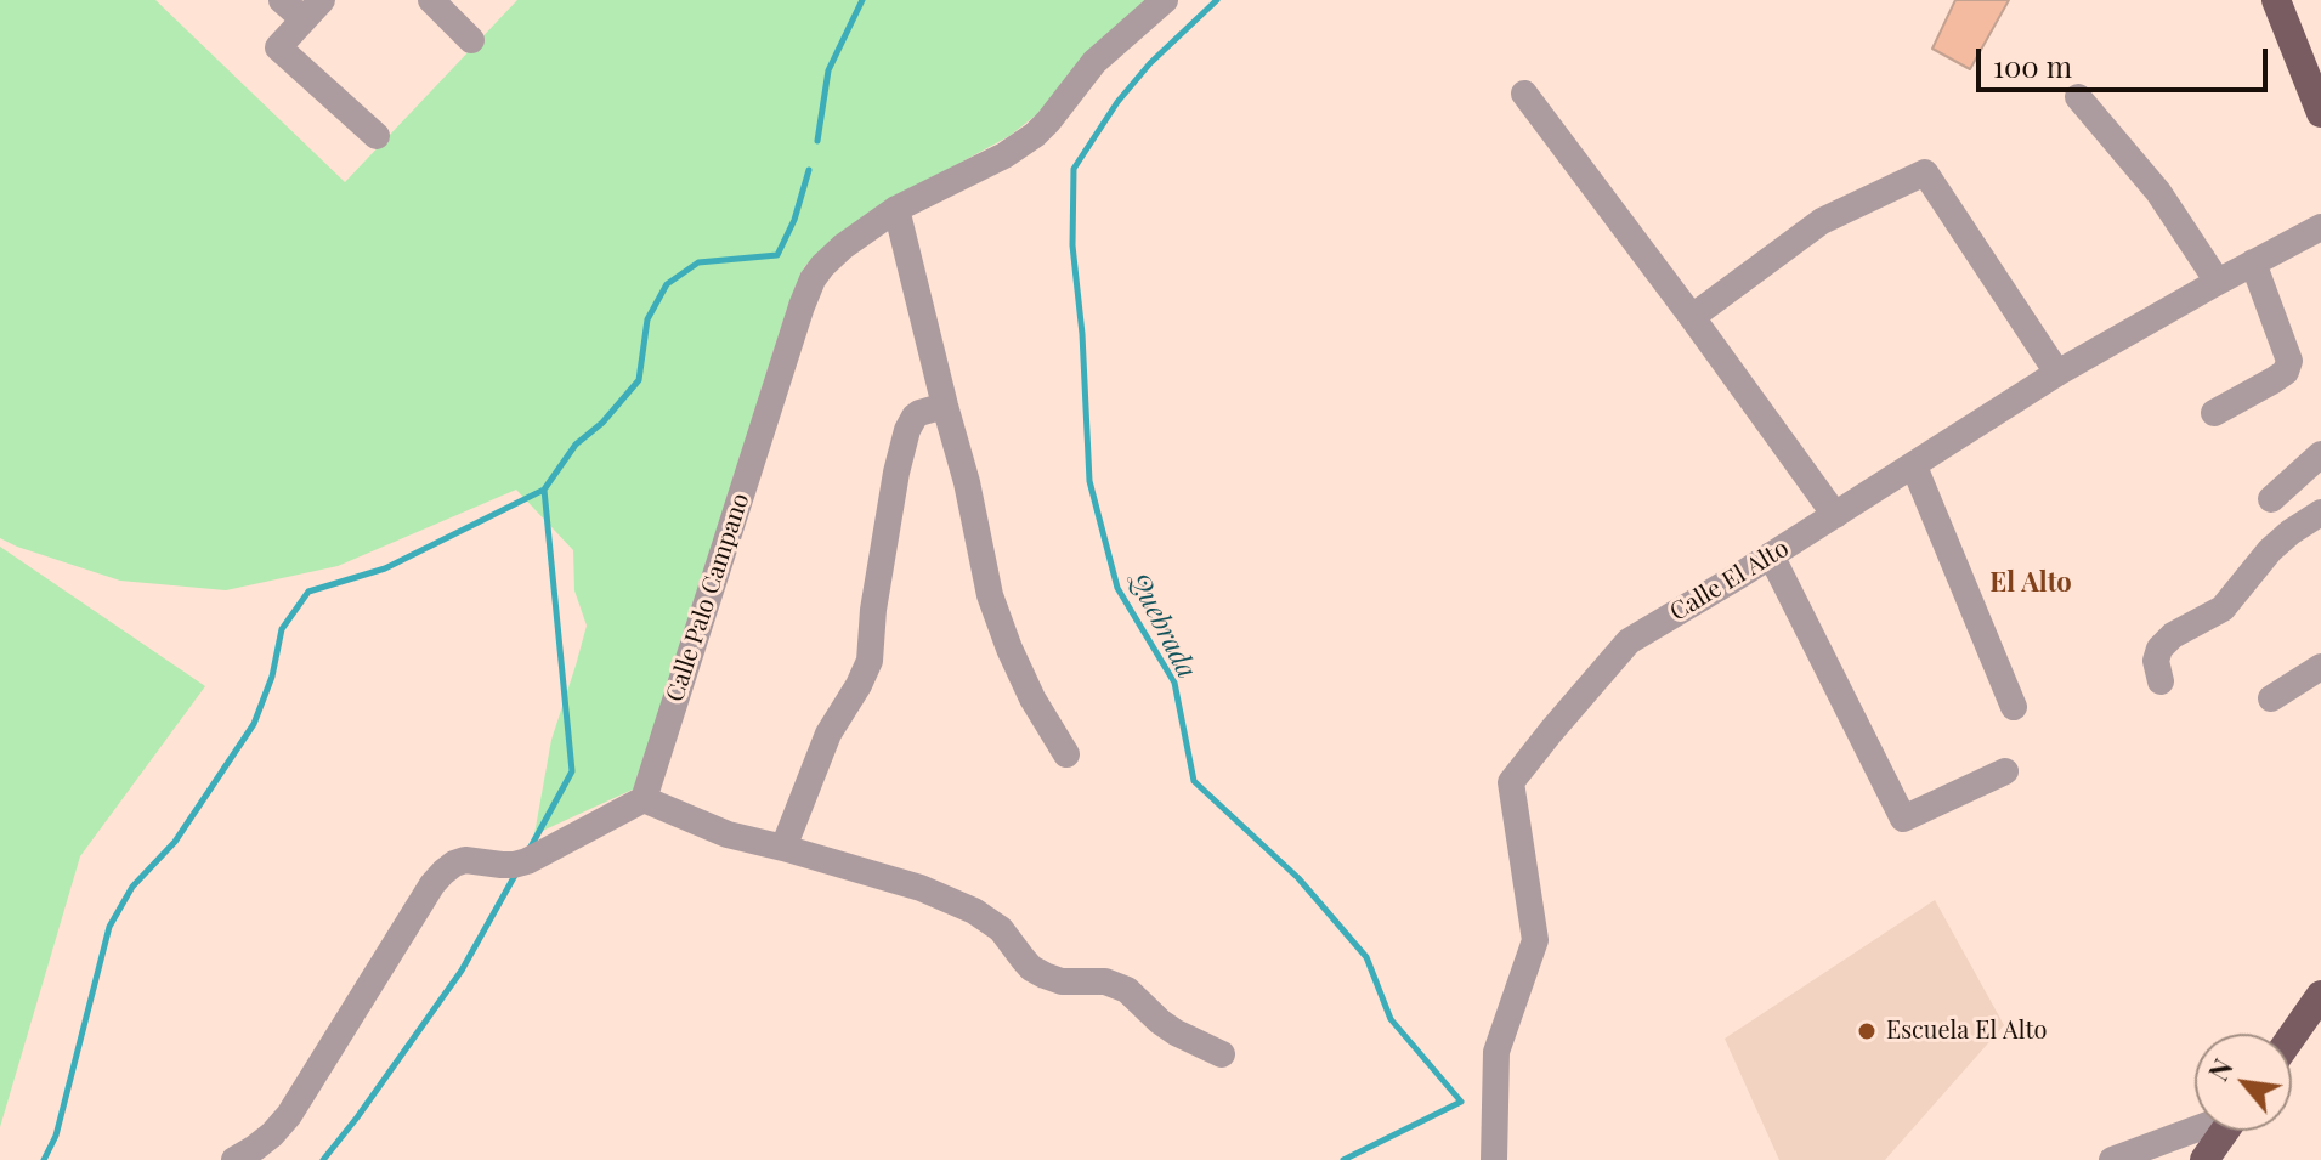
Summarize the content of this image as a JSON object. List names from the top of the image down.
{
  "streets": {
    "street": ["Calle El Alto", "Calle Palo Campano"]
  },
  "districts": ["El Alto"],
  "water": ["Quebrada"],
  "places": ["Escuela El Alto"],
  "scale_bar": "100 m",
  "north": "top left"
}
